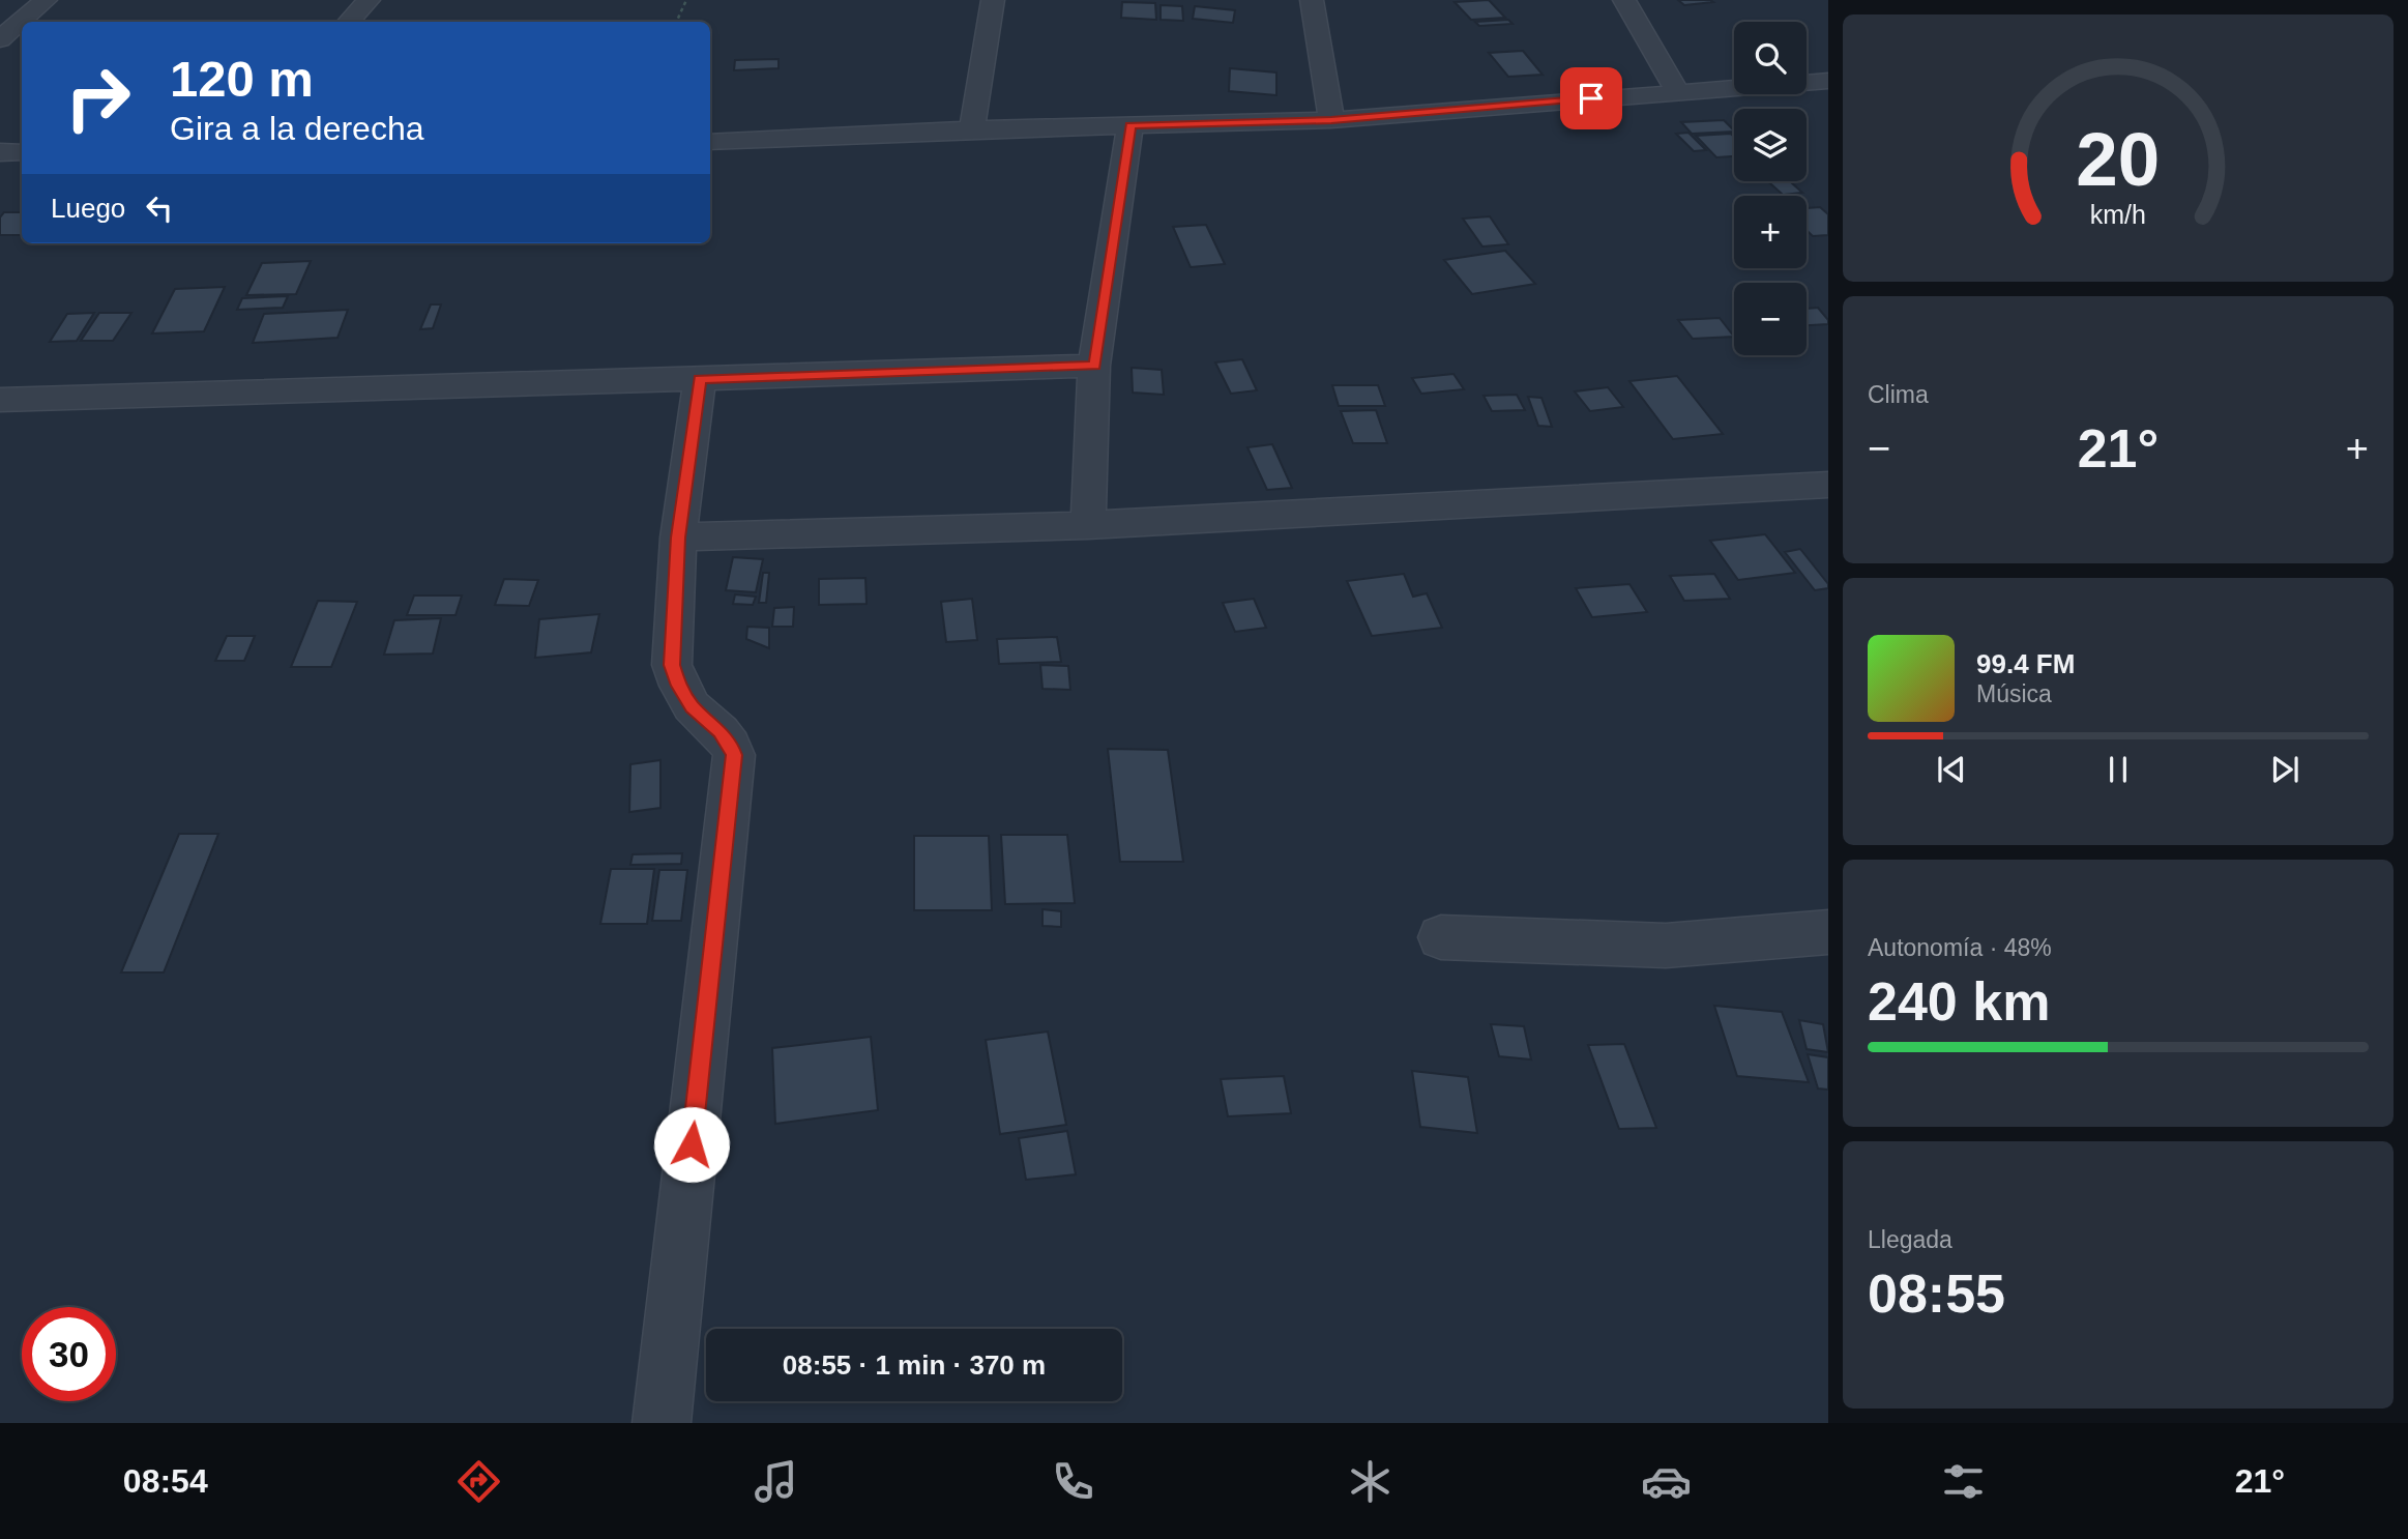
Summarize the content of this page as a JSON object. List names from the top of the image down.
{
  "page": {
    "map_buttons": ["+", "−"],
    "turn": ["120 m", "Gira a la derecha"],
    "then": "Luego",
    "tile": [
      "Clima",
      ["Autonomía · 48%", "240 km"],
      ["Llegada", "08:55"]
    ],
    "heat": ["−", "21°", "+"],
    "song": ["99.4 FM", "Música"],
    "limit": "30",
    "trip": "08:55 · 1 min · 370 m",
    "tabs": ["08:54", "21°"],
    "gauge": ["20", "km/h"]
  }
}
